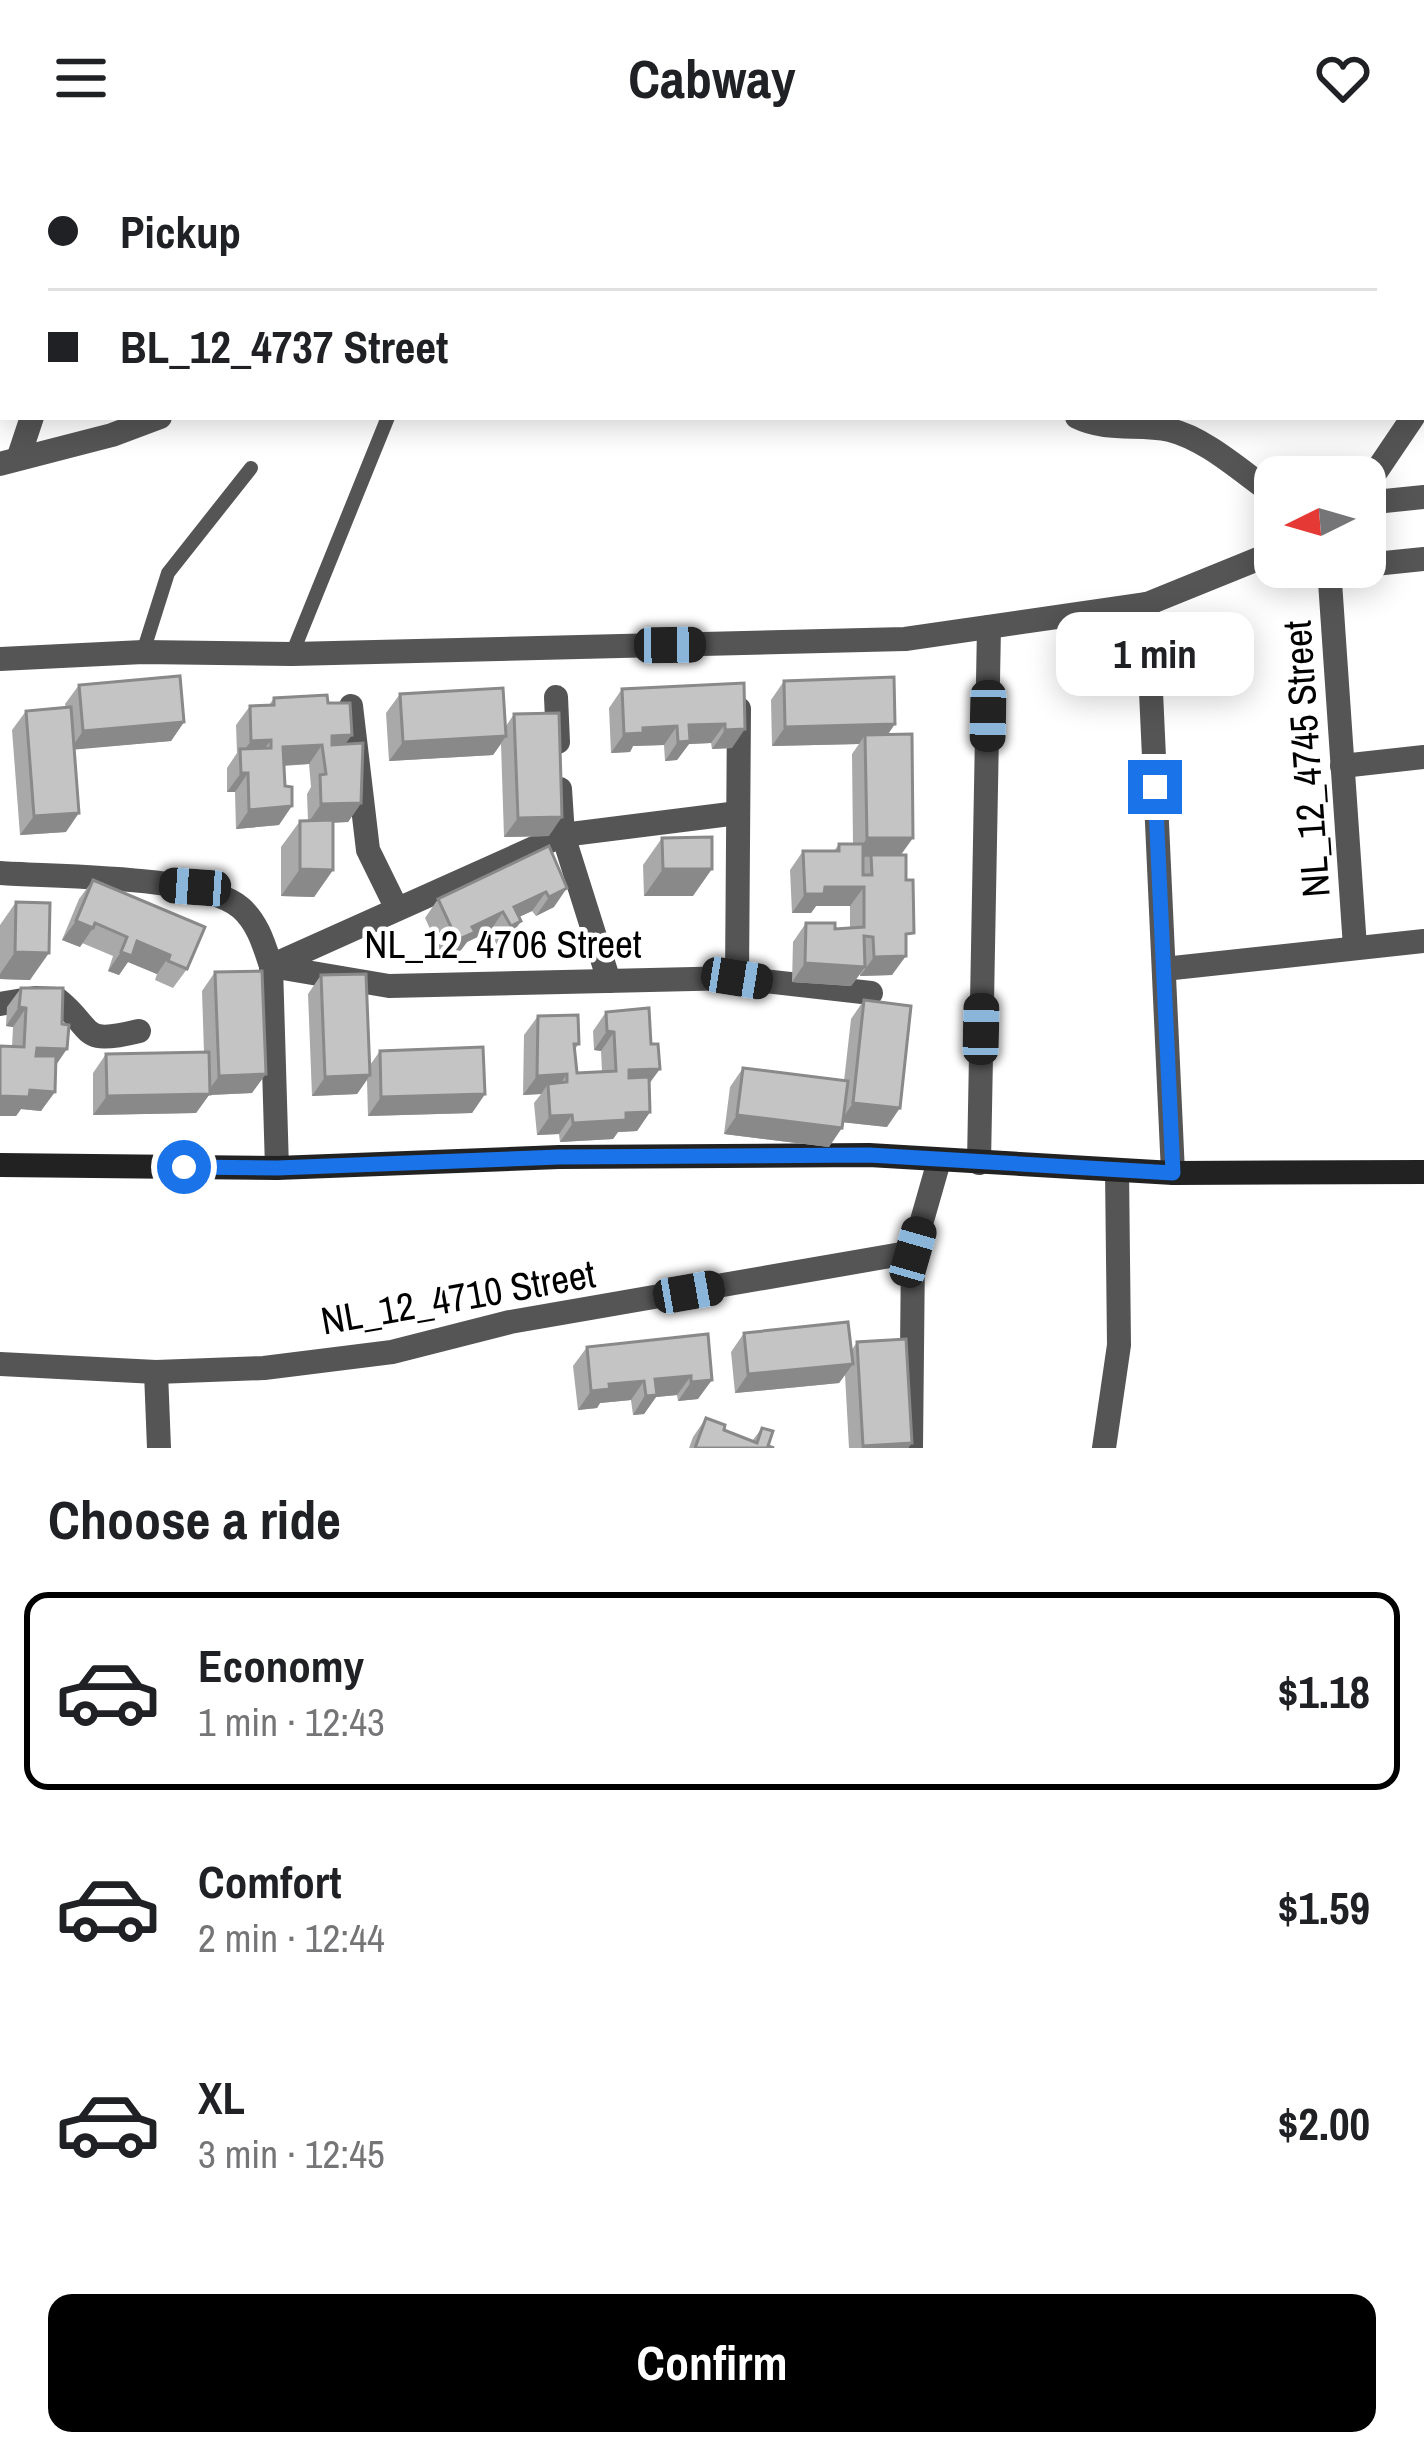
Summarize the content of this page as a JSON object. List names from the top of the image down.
{
  "streets": {
    "street": ["NL_12_4745 Street", "NL_12_4706 Street", "NL_12_4710 Street"]
  },
  "north": "left",
  "page": {
    "header": "Cabway",
    "banner": ["Pickup", "BL_12_4737 Street"],
    "bubble": "1 min",
    "heading": "Choose a ride",
    "list": [
      {
        "name": "Economy",
        "note": "1 min · 12:43",
        "value": "$1.18"
      },
      {
        "name": "Comfort",
        "note": "2 min · 12:44",
        "value": "$1.59"
      },
      {
        "name": "XL",
        "note": "3 min · 12:45",
        "value": "$2.00"
      }
    ],
    "buttons": "Confirm"
  }
}
